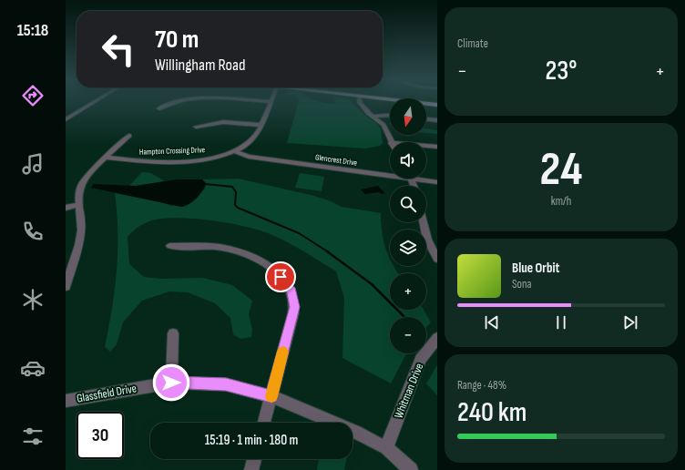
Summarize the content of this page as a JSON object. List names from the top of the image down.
{
  "streets": {
    "street": [
      "Hampton Crossing Drive",
      "Glencrest Drive",
      "Whitman Drive",
      "Glassfield Drive"
    ]
  },
  "crossings": [
    ["Hampton Crossing Drive", "Glencrest Drive"],
    ["Whitman Drive", "Glassfield Drive"]
  ],
  "north": "bottom",
  "page": {
    "tabs": "15:18",
    "tile": [
      "Climate",
      ["24", "km/h"],
      ["Range · 48%", "240 km"]
    ],
    "turn": ["70 m", "Willingham Road"],
    "heat": ["−", "23°", "+"],
    "map_buttons": ["+", "−"],
    "song": ["Blue Orbit", "Sona"],
    "limit": "30",
    "trip": "15:19 · 1 min · 180 m"
  }
}
